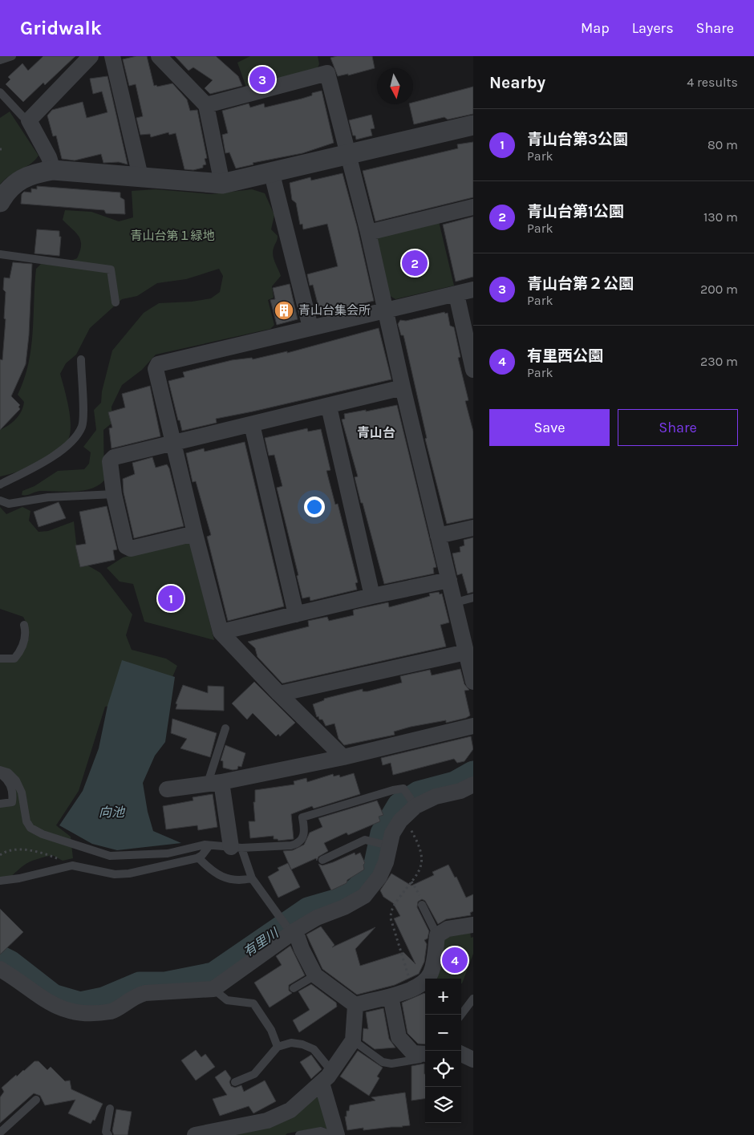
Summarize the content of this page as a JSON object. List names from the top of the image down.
{
  "districts": ["青山台"],
  "water": ["向池", "有里川"],
  "parks": ["青山台第１緑地"],
  "places": {
    "building": ["青山台集会所"]
  },
  "north": "bottom",
  "page": {
    "header": "Gridwalk",
    "nav": ["Map", "Layers", "Share"],
    "heading": ["Nearby", "4 results"],
    "pins": [
      "3",
      "2",
      "1",
      "4"
    ],
    "list": [
      {
        "mark": "1",
        "name": "青山台第3公園",
        "note": "Park",
        "value": "80 m"
      },
      {
        "mark": "2",
        "name": "青山台第1公園",
        "note": "Park",
        "value": "130 m"
      },
      {
        "mark": "3",
        "name": "青山台第２公園",
        "note": "Park",
        "value": "200 m"
      },
      {
        "mark": "4",
        "name": "有里西公園",
        "note": "Park",
        "value": "230 m"
      }
    ],
    "buttons": ["Save", "Share"],
    "map_buttons": ["+", "−"]
  }
}
